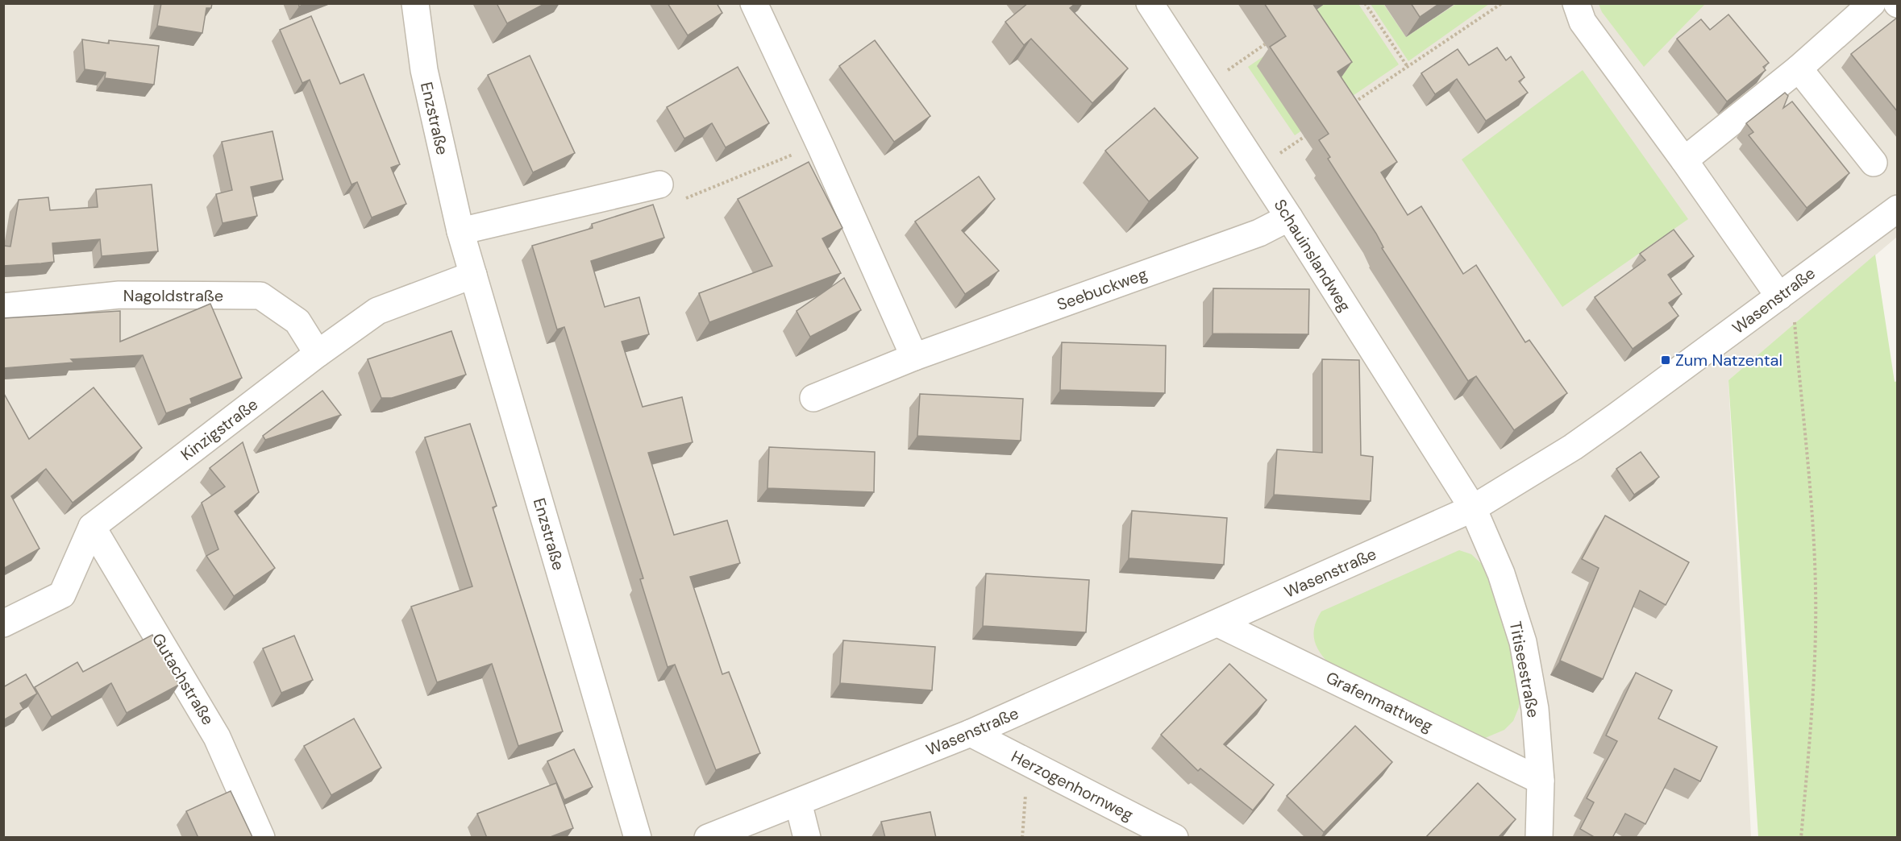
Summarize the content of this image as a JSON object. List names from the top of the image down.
{
  "streets": {
    "street": [
      "Enzstraße",
      "Schauinslandweg",
      "Seebuckweg",
      "Nagoldstraße",
      "Wasenstraße",
      "Kinzigstraße",
      "Titiseestraße",
      "Gutachstraße",
      "Grafenmattweg",
      "Herzogenhornweg"
    ]
  },
  "crossings": [
    ["Enzstraße", "Kinzigstraße"],
    ["Schauinslandweg", "Seebuckweg"],
    ["Schauinslandweg", "Wasenstraße"],
    ["Schauinslandweg", "Titiseestraße"],
    ["Nagoldstraße", "Kinzigstraße"],
    ["Wasenstraße", "Titiseestraße"],
    ["Wasenstraße", "Grafenmattweg"],
    ["Wasenstraße", "Herzogenhornweg"],
    ["Kinzigstraße", "Gutachstraße"],
    ["Titiseestraße", "Grafenmattweg"]
  ],
  "places": {
    "transit": ["Zum Natzental"]
  }
}
